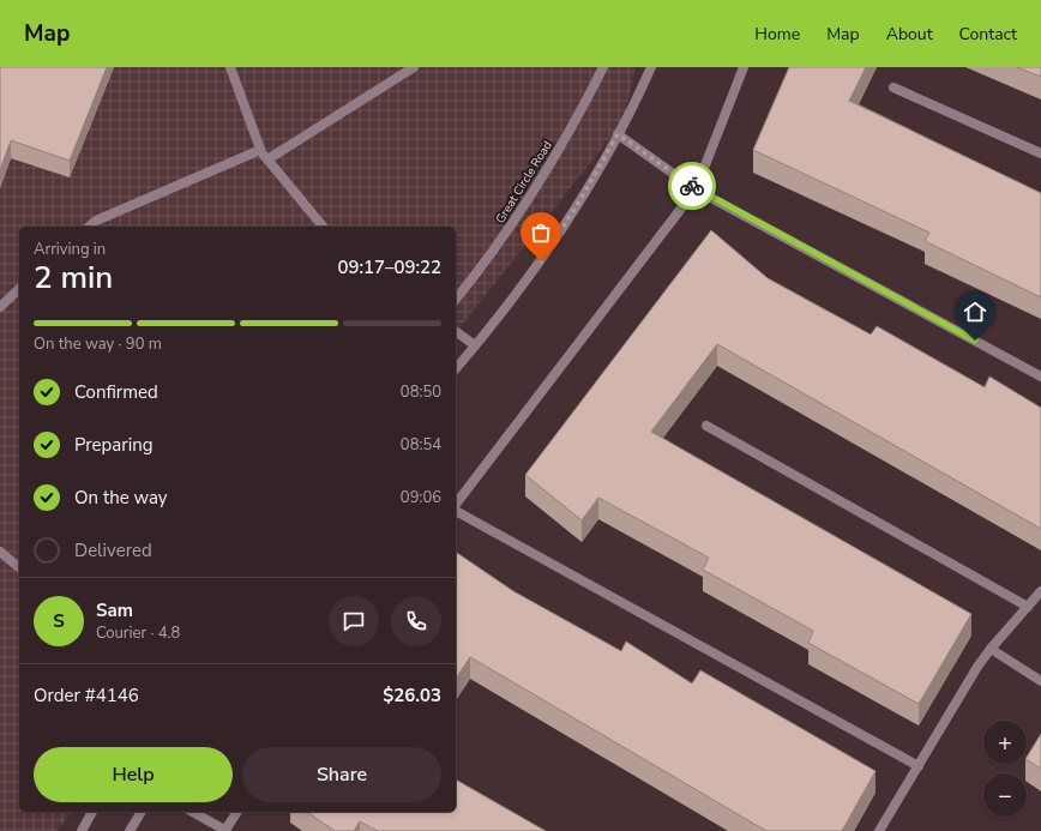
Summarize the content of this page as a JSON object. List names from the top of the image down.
{
  "streets": {
    "street": ["Great Circle Road"]
  },
  "page": {
    "header": "Map",
    "nav": [
      "Home",
      "Map",
      "About",
      "Contact"
    ],
    "heading": ["2 min", "Arriving in", "09:17–09:22"],
    "panel": [
      "Sam",
      "Courier · 4.8",
      "Order #4146",
      "$26.03"
    ],
    "bar": "On the way · 90 m",
    "list": [
      ["Confirmed", "08:50"],
      ["Preparing", "08:54"],
      ["On the way", "09:06"],
      "Delivered"
    ],
    "round": "S",
    "map_buttons": ["+", "−"],
    "buttons": ["Help", "Share"]
  }
}
